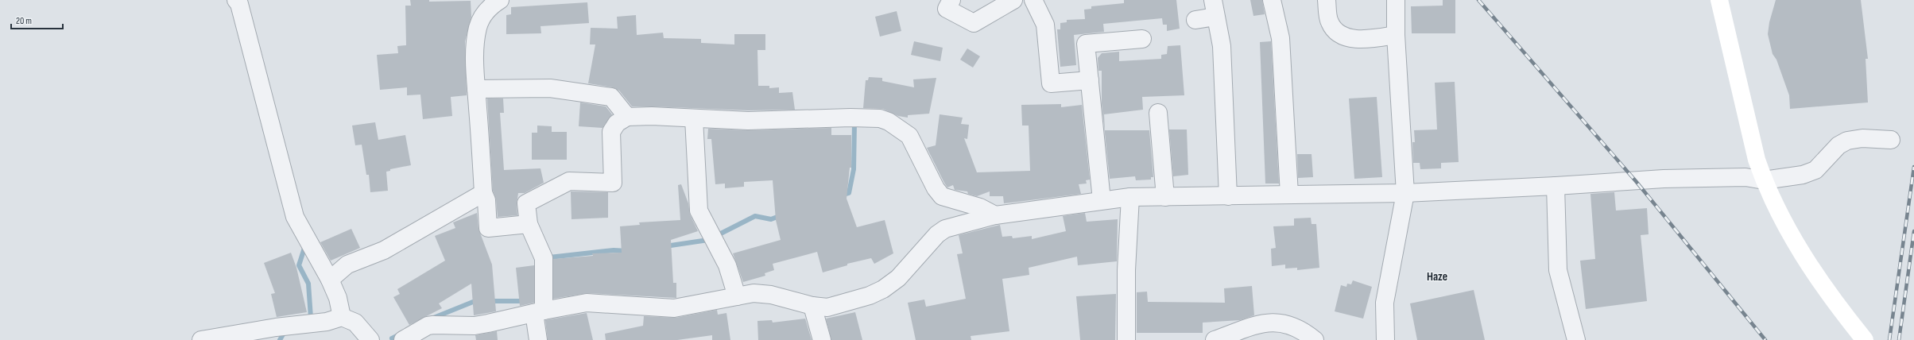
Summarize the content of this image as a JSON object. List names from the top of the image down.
{
  "districts": ["Haze"],
  "scale_bar": "20 m"
}
